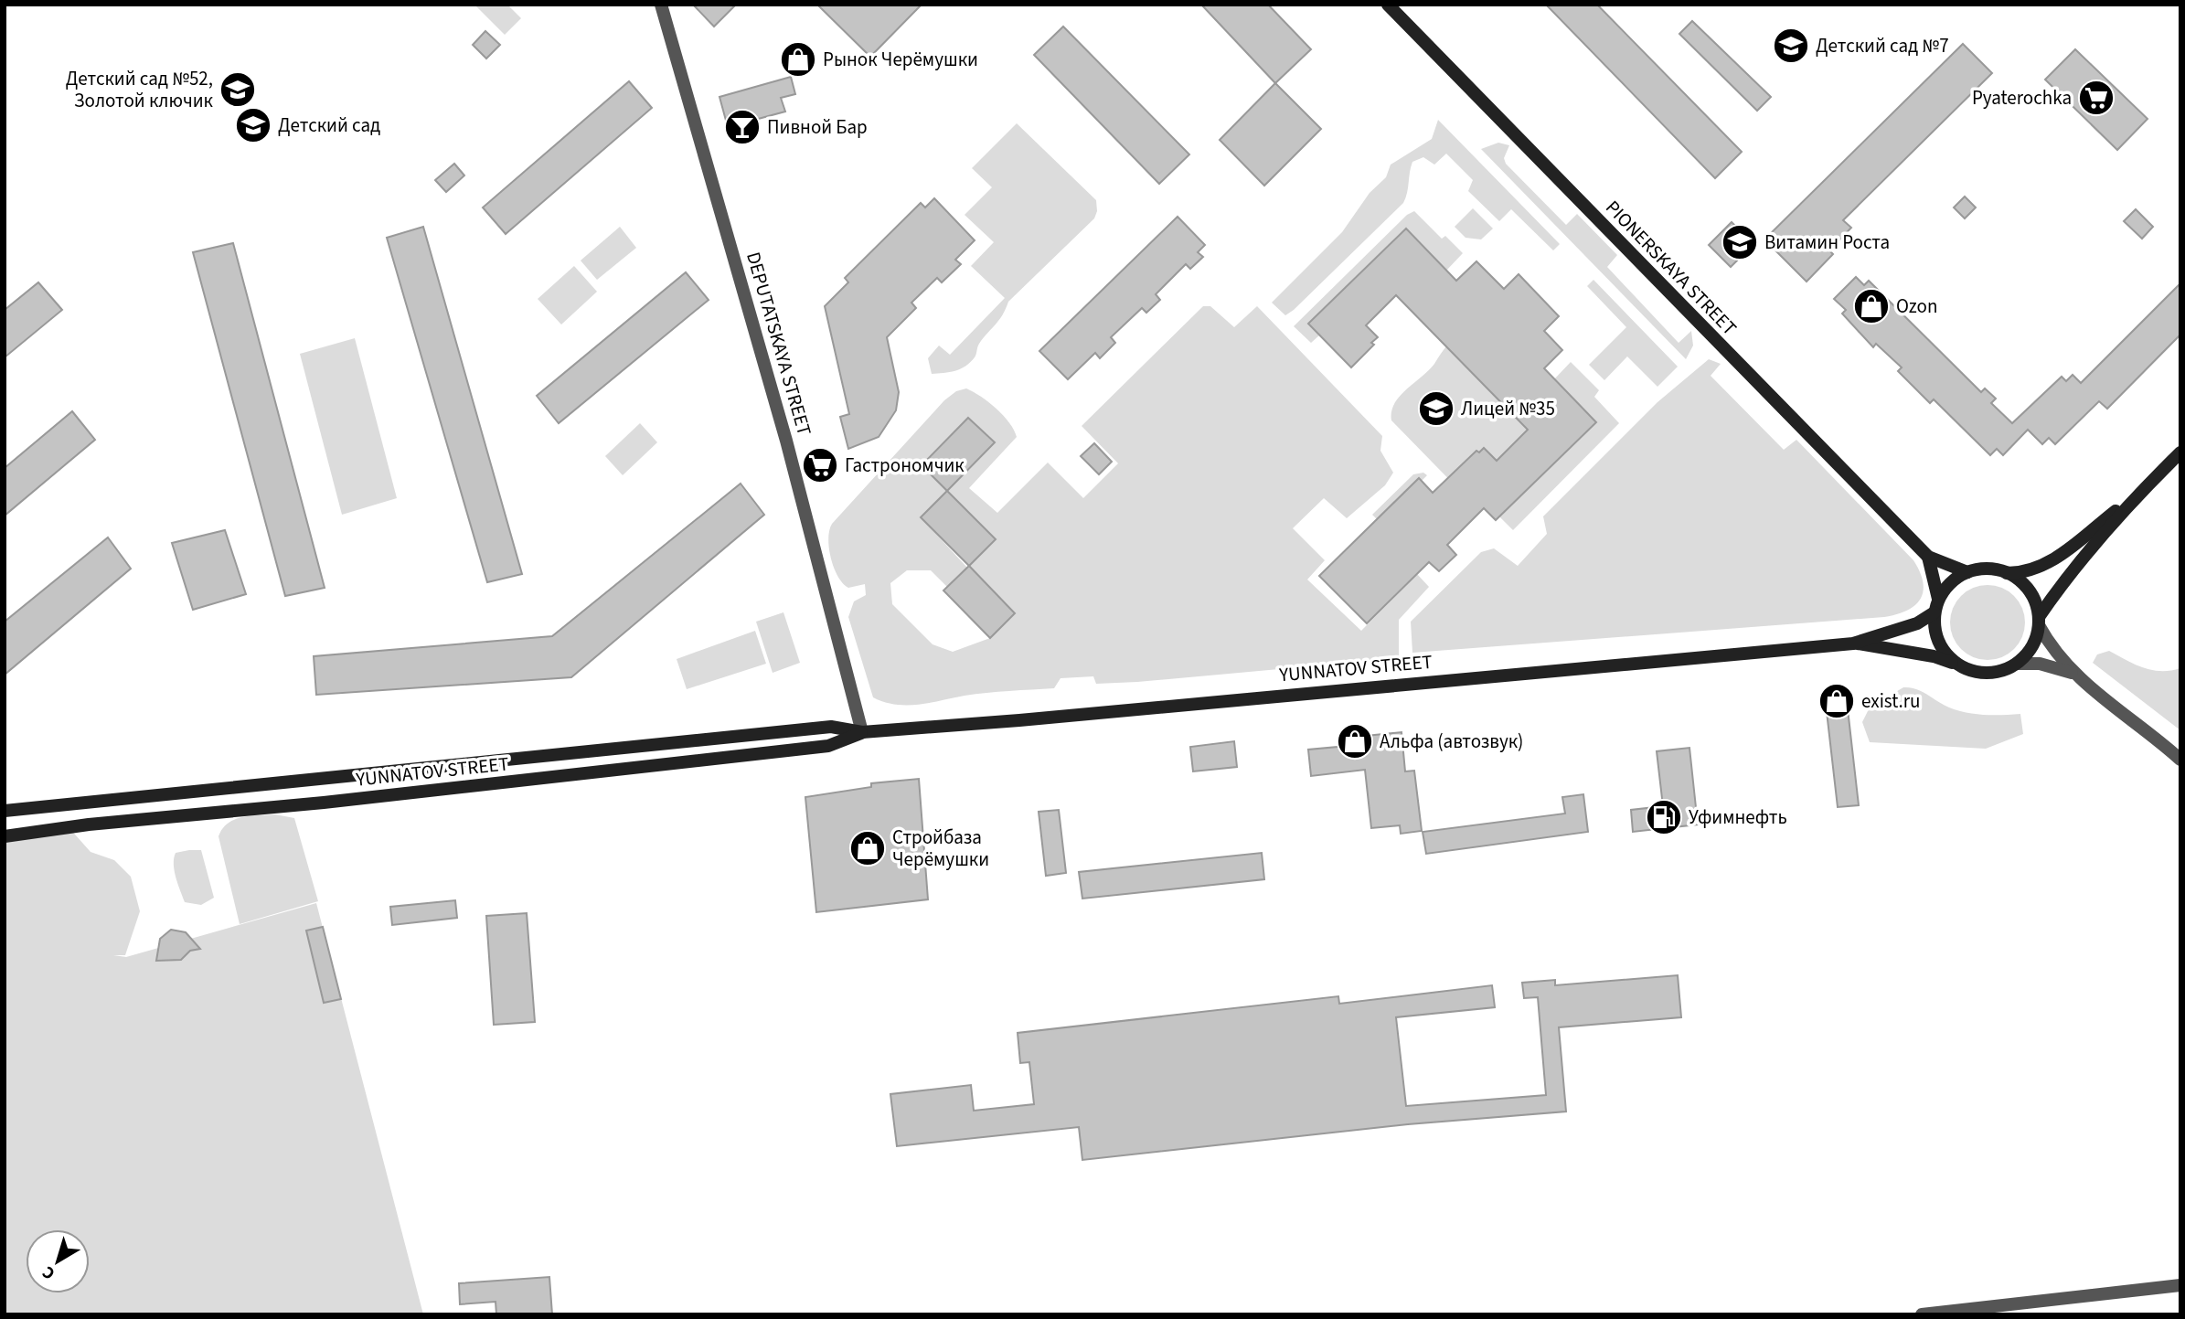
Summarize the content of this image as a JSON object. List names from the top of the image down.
{
  "streets": {
    "main road": ["PIONERSKAYA STREET", "YUNNATOV STREET"],
    "street": ["DEPUTATSKAYA STREET"]
  },
  "crossings": [
    ["PIONERSKAYA STREET", "YUNNATOV STREET"],
    ["DEPUTATSKAYA STREET", "YUNNATOV STREET"]
  ],
  "places": {
    "school or university": [
      "Детский сад №7",
      "Детский сад №52, Золотой ключик",
      "Детский сад",
      "Витамин Роста",
      "Лицей №35"
    ],
    "shop": [
      "Рынок Черёмушки",
      "Ozon",
      "exist.ru",
      "Альфа (автозвук)",
      "Стройбаза Черёмушки"
    ],
    "supermarket": ["Pyaterochka", "Гастрономчик"],
    "bar": ["Пивной Бар"],
    "fuel station": ["Уфимнефть"]
  },
  "north": "bottom left"
}
